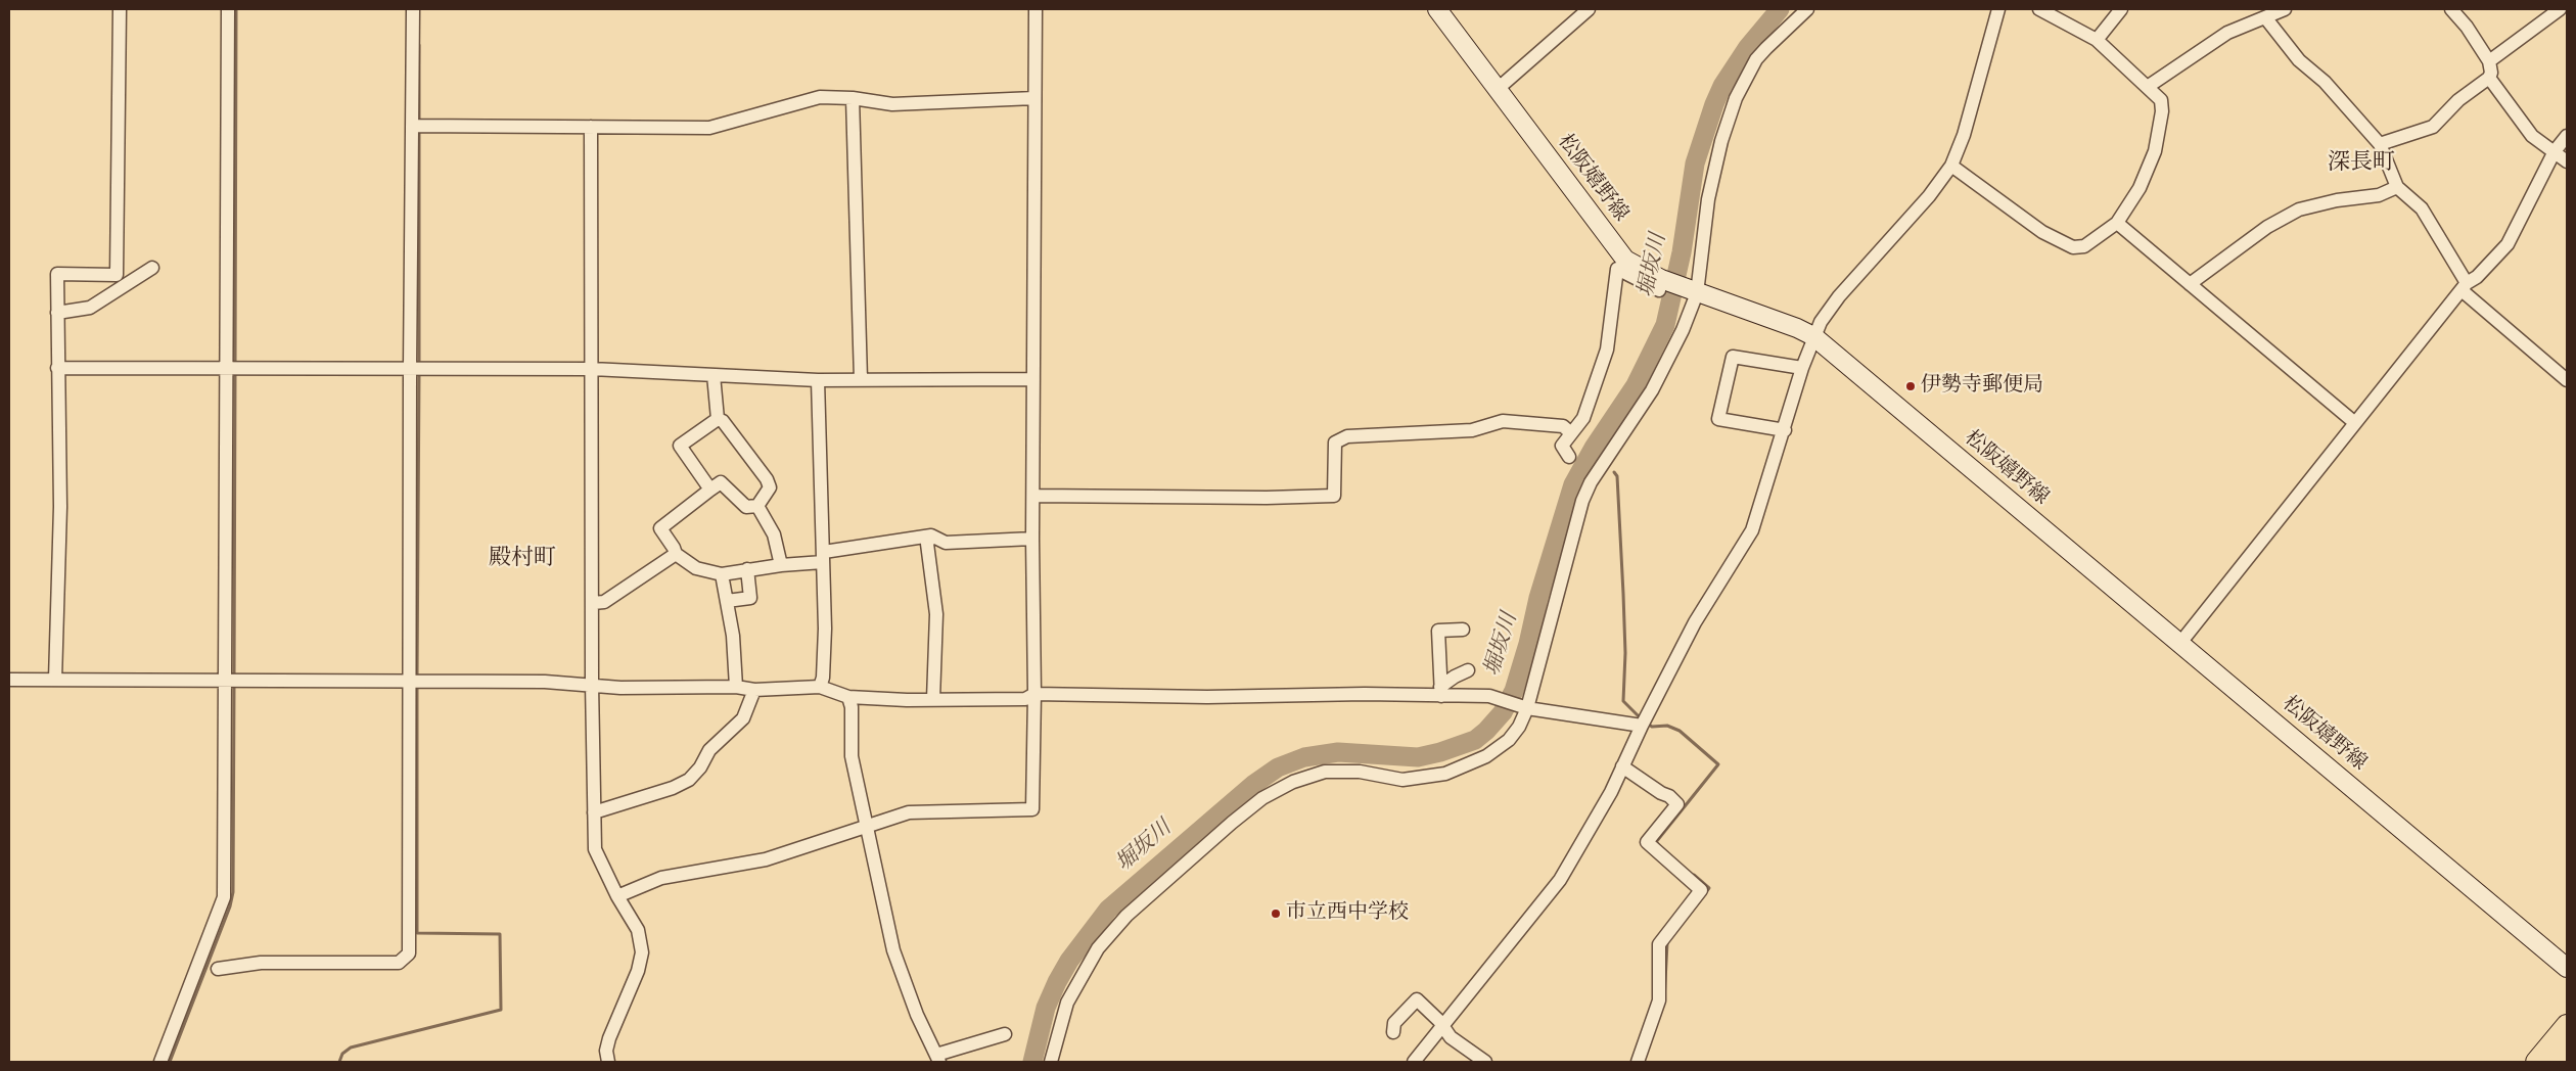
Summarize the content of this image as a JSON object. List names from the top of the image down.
{
  "streets": {
    "main road": ["松阪嬉野線"]
  },
  "districts": ["深長町", "殿村町"],
  "water": ["堀坂川"],
  "places": ["伊勢寺郵便局", "市立西中学校"]
}
